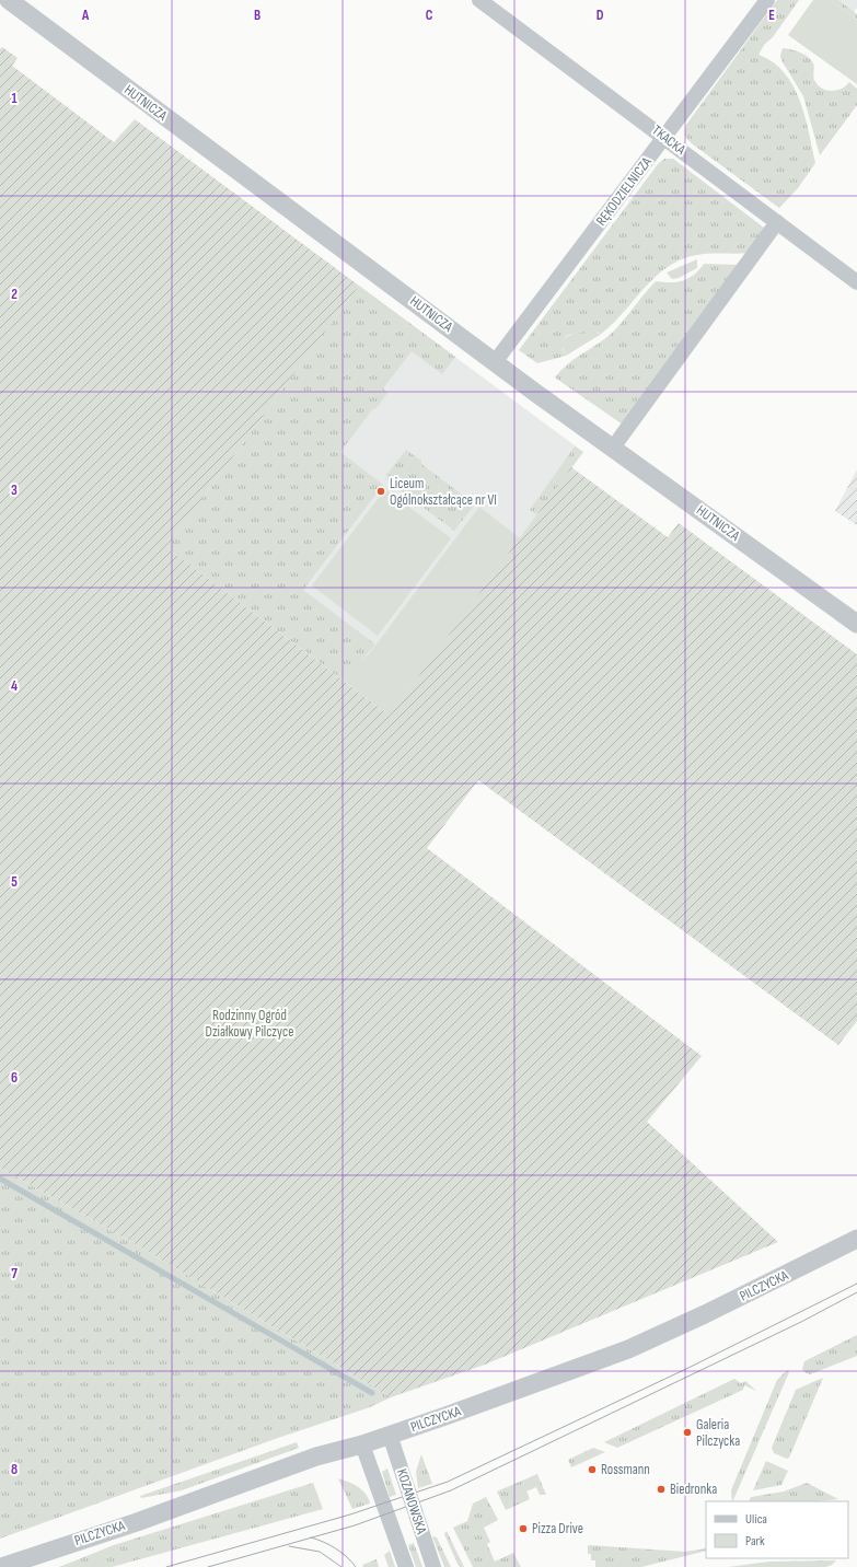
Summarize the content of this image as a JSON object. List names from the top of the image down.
{
  "streets": {
    "street": [
      "HUTNICZA",
      "TKACKA",
      "RĘKODZIELNICZA",
      "PILCZYCKA",
      "KOZANOWSKA"
    ]
  },
  "crossings": [
    ["HUTNICZA", "RĘKODZIELNICZA"],
    ["TKACKA", "RĘKODZIELNICZA"],
    ["PILCZYCKA", "KOZANOWSKA"]
  ],
  "parks": ["Rodzinny Ogród Działkowy Pilczyce"],
  "places": [
    "Liceum Ogólnokształcące nr VI",
    "Galeria Pilczycka",
    "Rossmann",
    "Biedronka",
    "Pizza Drive"
  ],
  "legend": ["Ulica", "Park"],
  "grid": {
    "columns": [
      "A",
      "B",
      "C",
      "D",
      "E"
    ],
    "rows": [
      "1",
      "2",
      "3",
      "4",
      "5",
      "6",
      "7",
      "8"
    ]
  }
}
